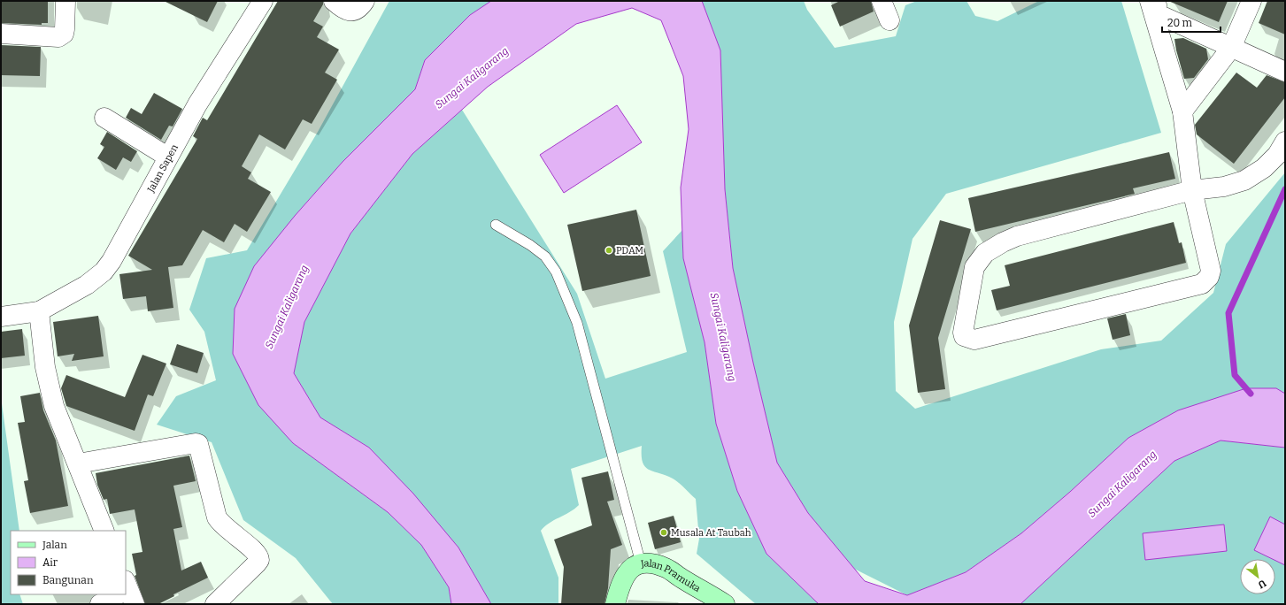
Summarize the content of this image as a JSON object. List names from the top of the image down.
{
  "streets": {
    "main road": ["Jalan Pramuka"],
    "street": ["Jalan Sapen"]
  },
  "water": ["Sungai Kaligarang"],
  "places": ["PDAM", "Musala At Taubah"],
  "legend": ["Jalan", "Air", "Bangunan"],
  "scale_bar": "20 m",
  "north": "bottom right"
}
